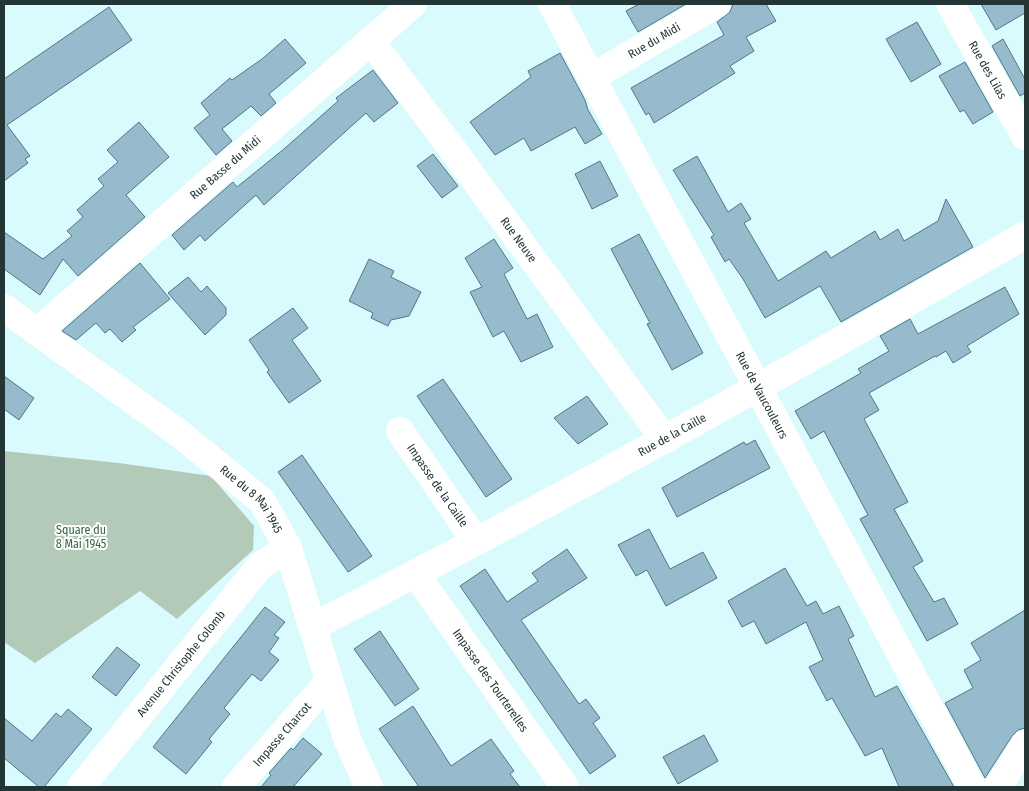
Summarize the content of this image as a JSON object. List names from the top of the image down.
{
  "streets": {
    "street": [
      "Rue du Midi",
      "Rue des Lilas",
      "Rue Basse du Midi",
      "Rue Neuve",
      "Rue de Vaucouleurs",
      "Rue de la Caille",
      "Impasse de la Caille",
      "Rue du 8 Mai 1945",
      "Avenue Christophe Colomb",
      "Impasse des Tourterelles",
      "Impasse Charcot"
    ]
  },
  "crossings": [
    ["Rue du Midi", "Rue de Vaucouleurs"],
    ["Rue Basse du Midi", "Rue Neuve"],
    ["Rue Basse du Midi", "Rue du 8 Mai 1945"],
    ["Rue Neuve", "Rue de la Caille"],
    ["Rue de Vaucouleurs", "Rue de la Caille"],
    ["Rue de la Caille", "Impasse de la Caille"],
    ["Rue de la Caille", "Rue du 8 Mai 1945"],
    ["Rue de la Caille", "Impasse des Tourterelles"],
    ["Rue du 8 Mai 1945", "Avenue Christophe Colomb"],
    ["Rue du 8 Mai 1945", "Impasse Charcot"]
  ],
  "parks": ["Square du 8 Mai 1945"]
}
